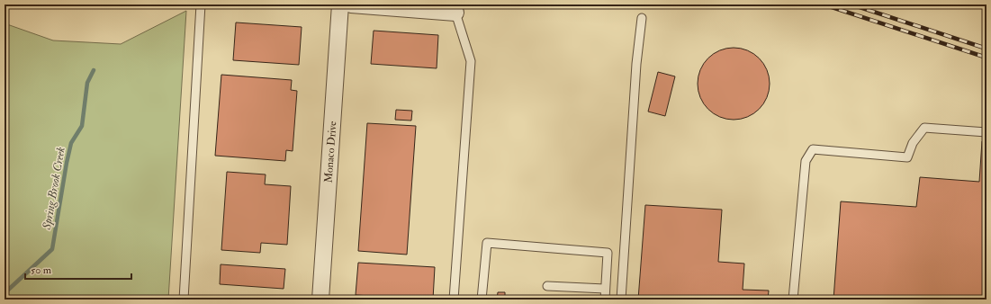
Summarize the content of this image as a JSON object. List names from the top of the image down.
{
  "streets": {
    "street": ["Monaco Drive"]
  },
  "water": ["Spring Brook Creek"],
  "scale_bar": "50 m"
}
